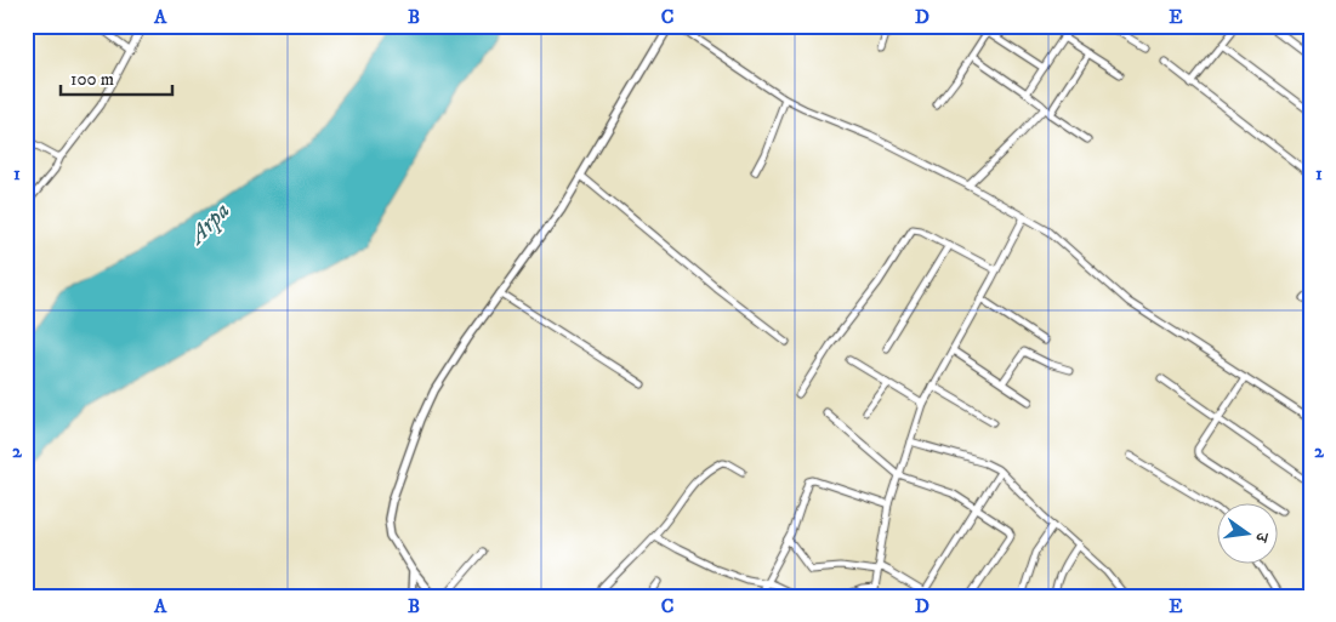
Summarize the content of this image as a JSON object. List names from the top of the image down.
{
  "water": ["Arpa"],
  "scale_bar": "100 m",
  "north": "right",
  "grid": {
    "columns": [
      "A",
      "B",
      "C",
      "D",
      "E"
    ],
    "rows": ["1", "2"]
  }
}
